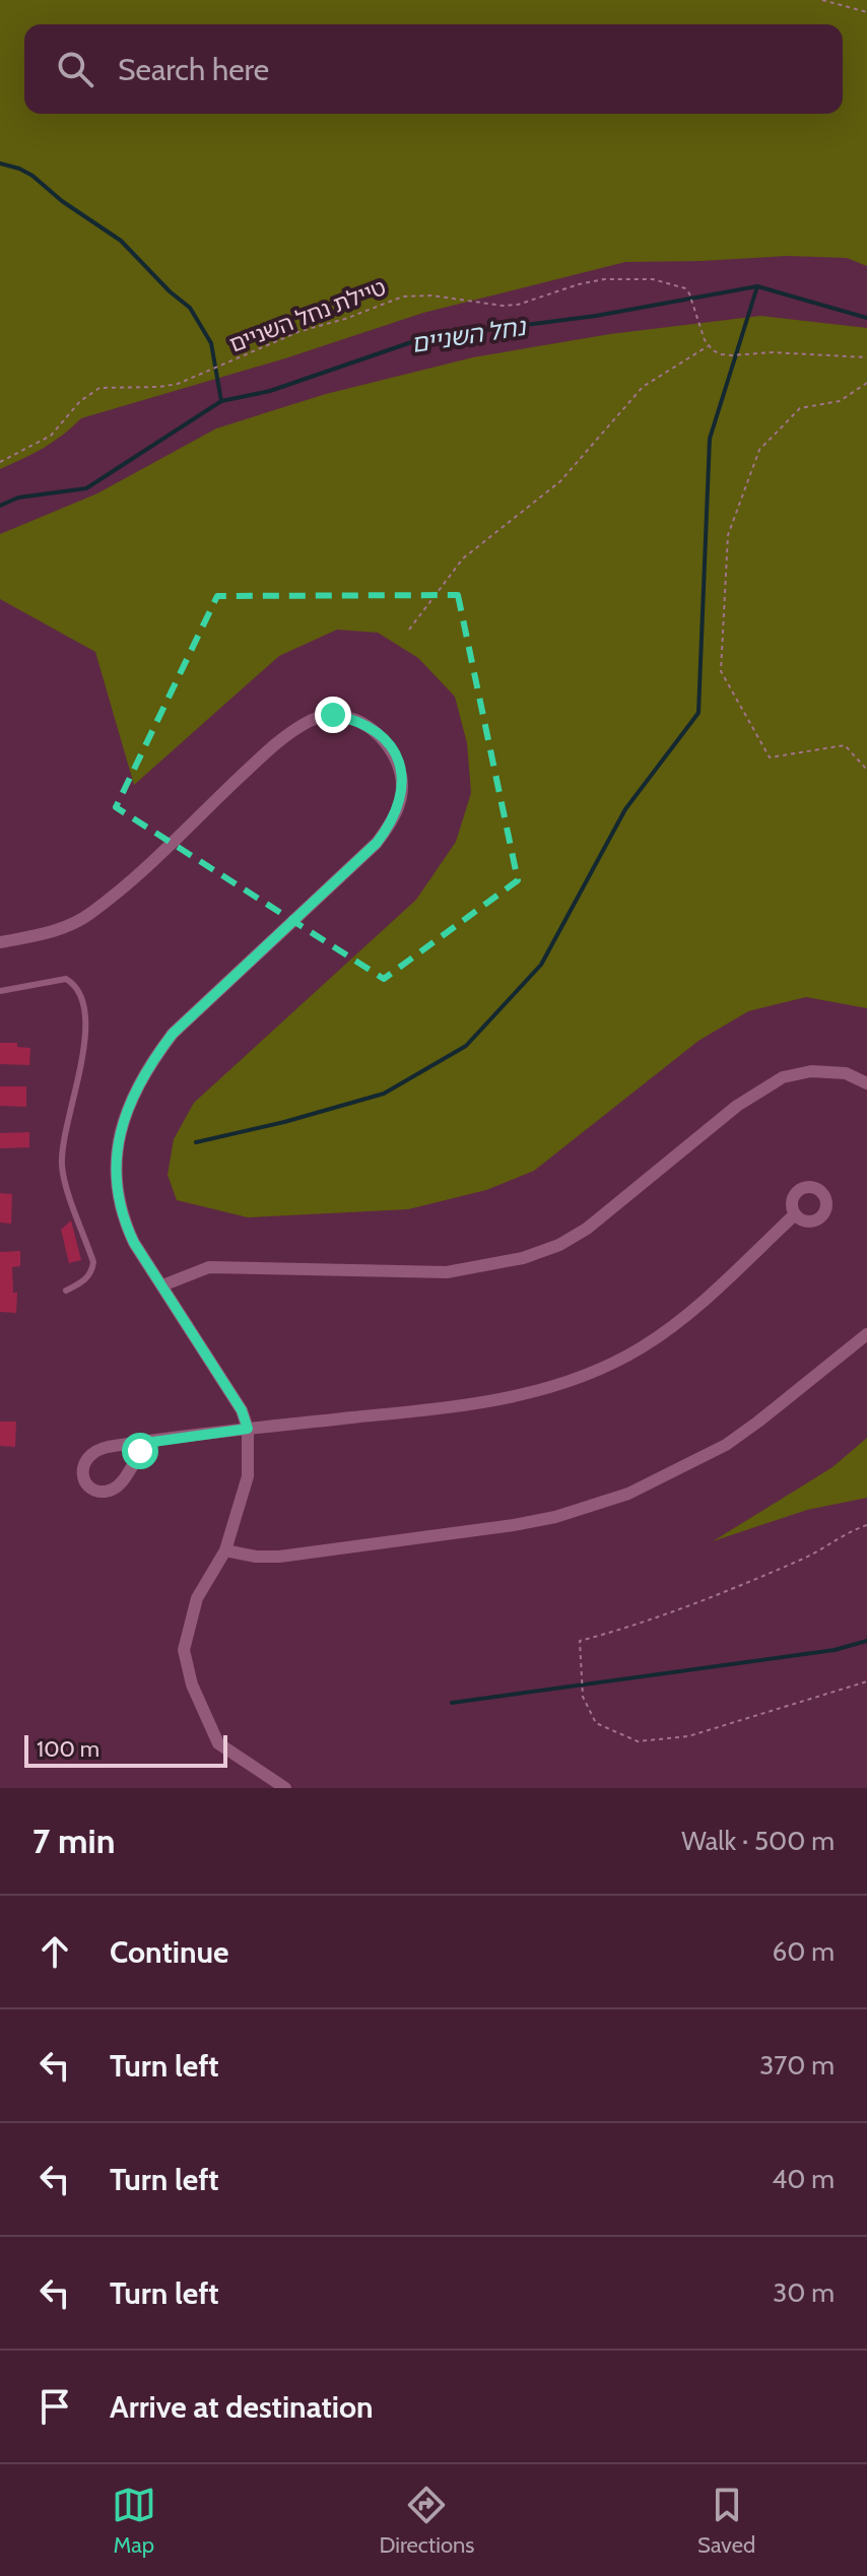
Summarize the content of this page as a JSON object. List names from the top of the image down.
{
  "streets": {
    "path": ["טיילת נחל השניים"]
  },
  "water": ["נחל השניים"],
  "scale_bar": "100 m",
  "page": {
    "search": "Search here",
    "scale": "100 m",
    "heading": ["7 min", "Walk · 500 m"],
    "list": [
      ["Continue", "60 m"],
      ["Turn left", "370 m"],
      ["Turn left", "40 m"],
      ["Turn left", "30 m"],
      "Arrive at destination"
    ],
    "nav": ["Map", "Directions", "Saved"]
  }
}
